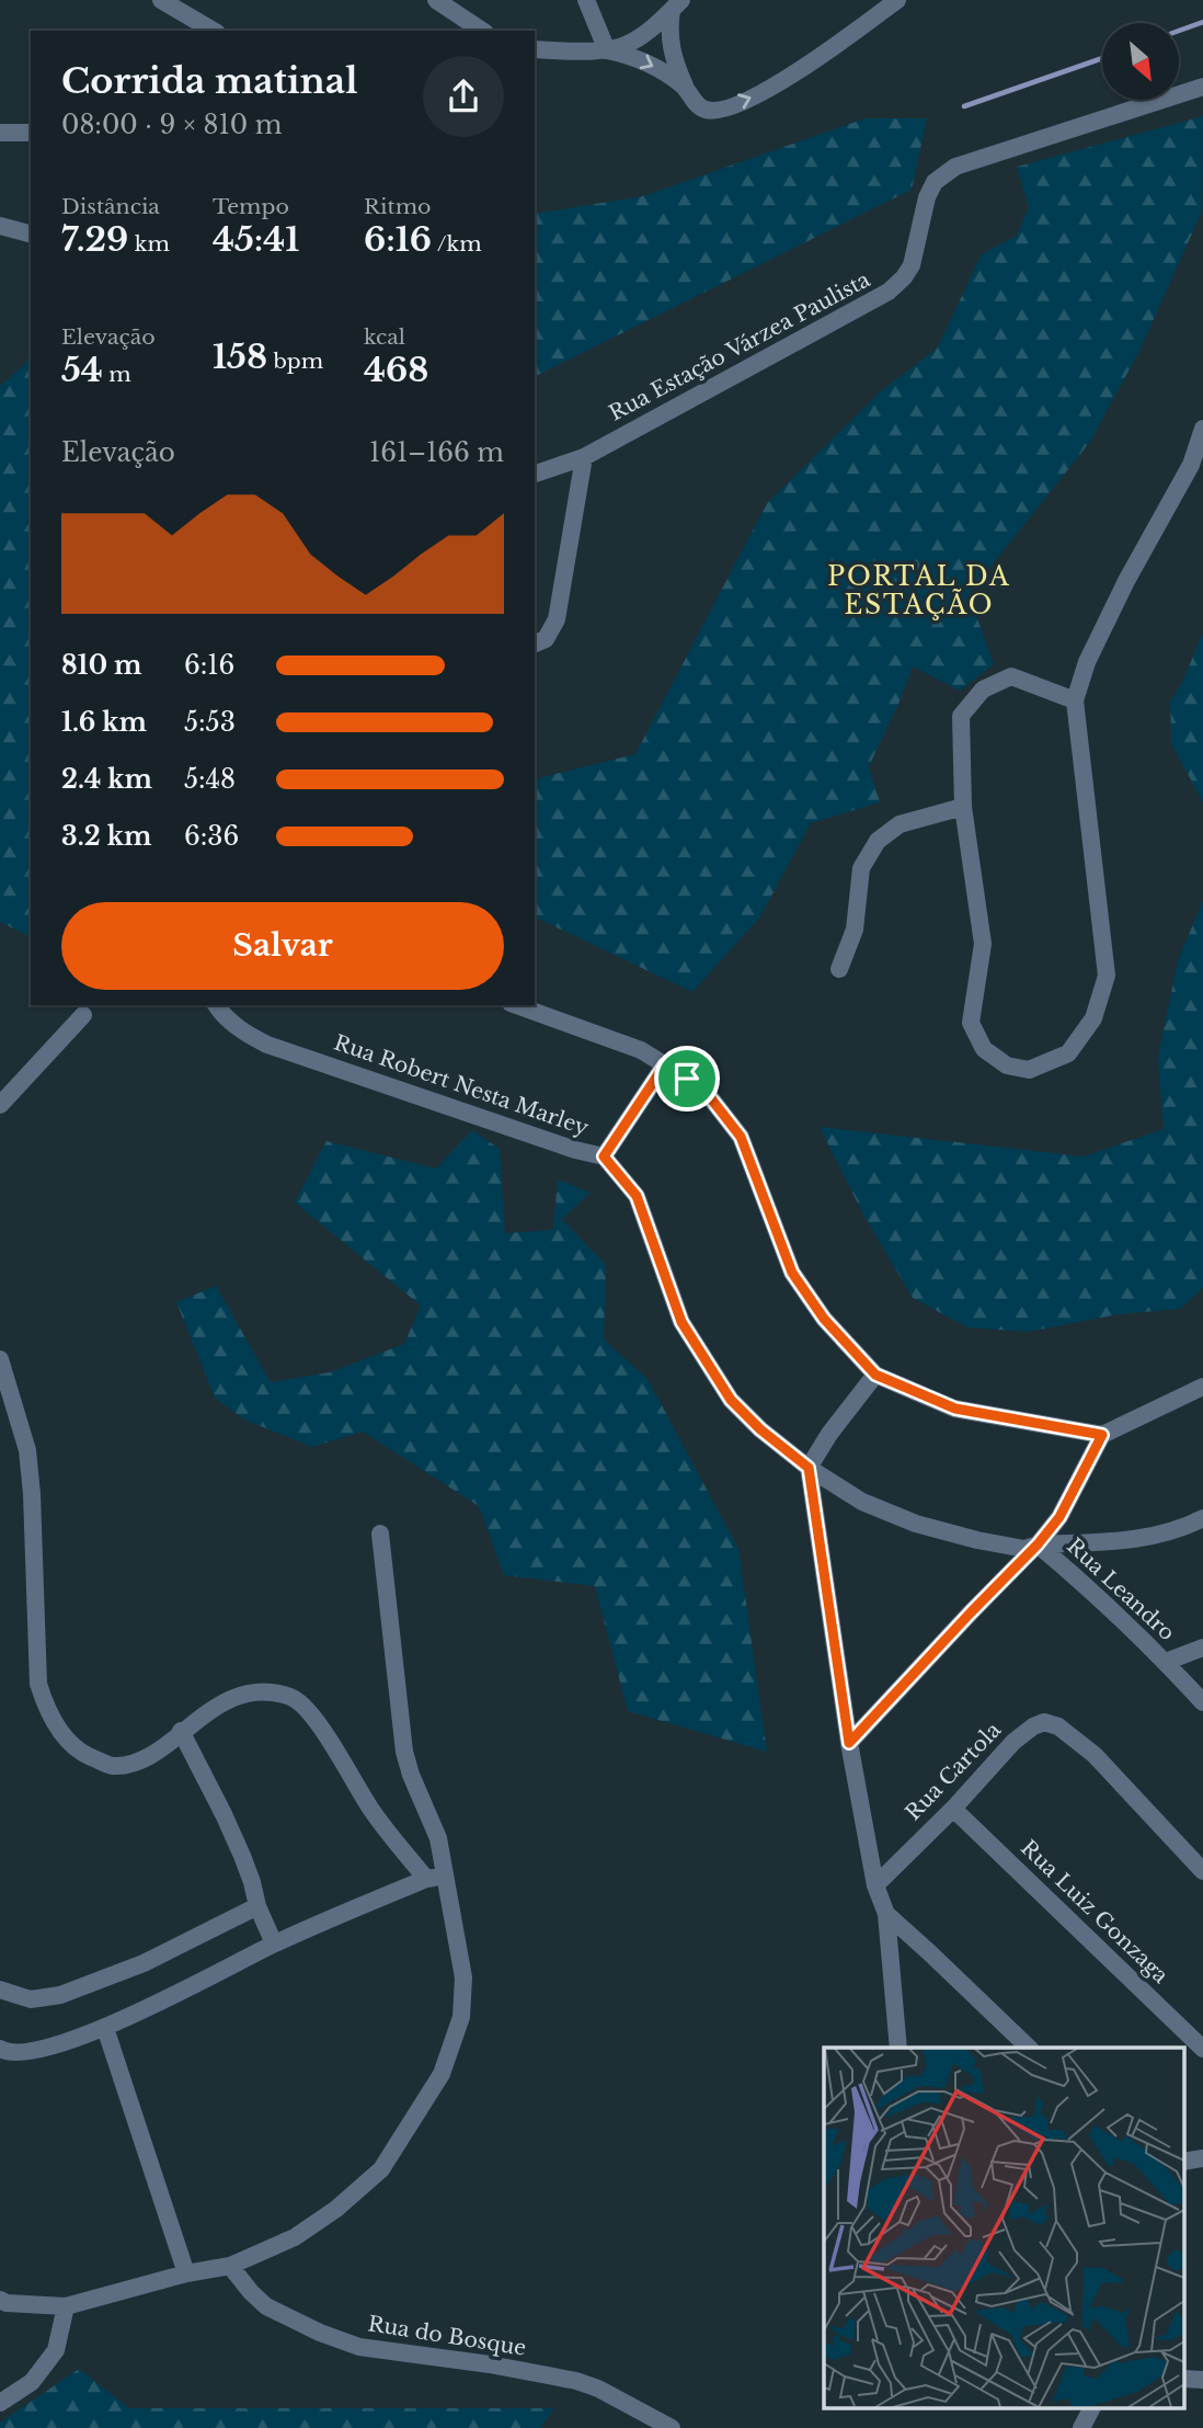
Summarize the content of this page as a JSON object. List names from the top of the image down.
{
  "streets": {
    "street": [
      "Rua Estação Várzea Paulista",
      "Rua Robert Nesta Marley",
      "Rua Leandro",
      "Rua Cartola",
      "Rua Luiz Gonzaga",
      "Rua do Bosque"
    ]
  },
  "crossings": [
    ["Rua Robert Nesta Marley", "Rua Leandro"],
    ["Rua Cartola", "Rua Luiz Gonzaga"]
  ],
  "districts": ["PORTAL DA ESTAÇÃO"],
  "north": "bottom right",
  "page": {
    "heading": ["Corrida matinal", "08:00 · 9 × 810 m"],
    "stats": [
      ["Distância", "7.29 km"],
      ["Tempo", "45:41"],
      ["Ritmo", "6:16 /km"],
      ["Elevação", "54 m"],
      ["158 bpm"],
      ["kcal", "468"]
    ],
    "chart": ["Elevação", "161–166 m"],
    "list": [
      {
        "name": "810 m",
        "note": "6:16"
      },
      {
        "name": "1.6 km",
        "note": "5:53"
      },
      {
        "name": "2.4 km",
        "note": "5:48"
      },
      {
        "name": "3.2 km",
        "note": "6:36"
      }
    ],
    "buttons": "Salvar"
  }
}
